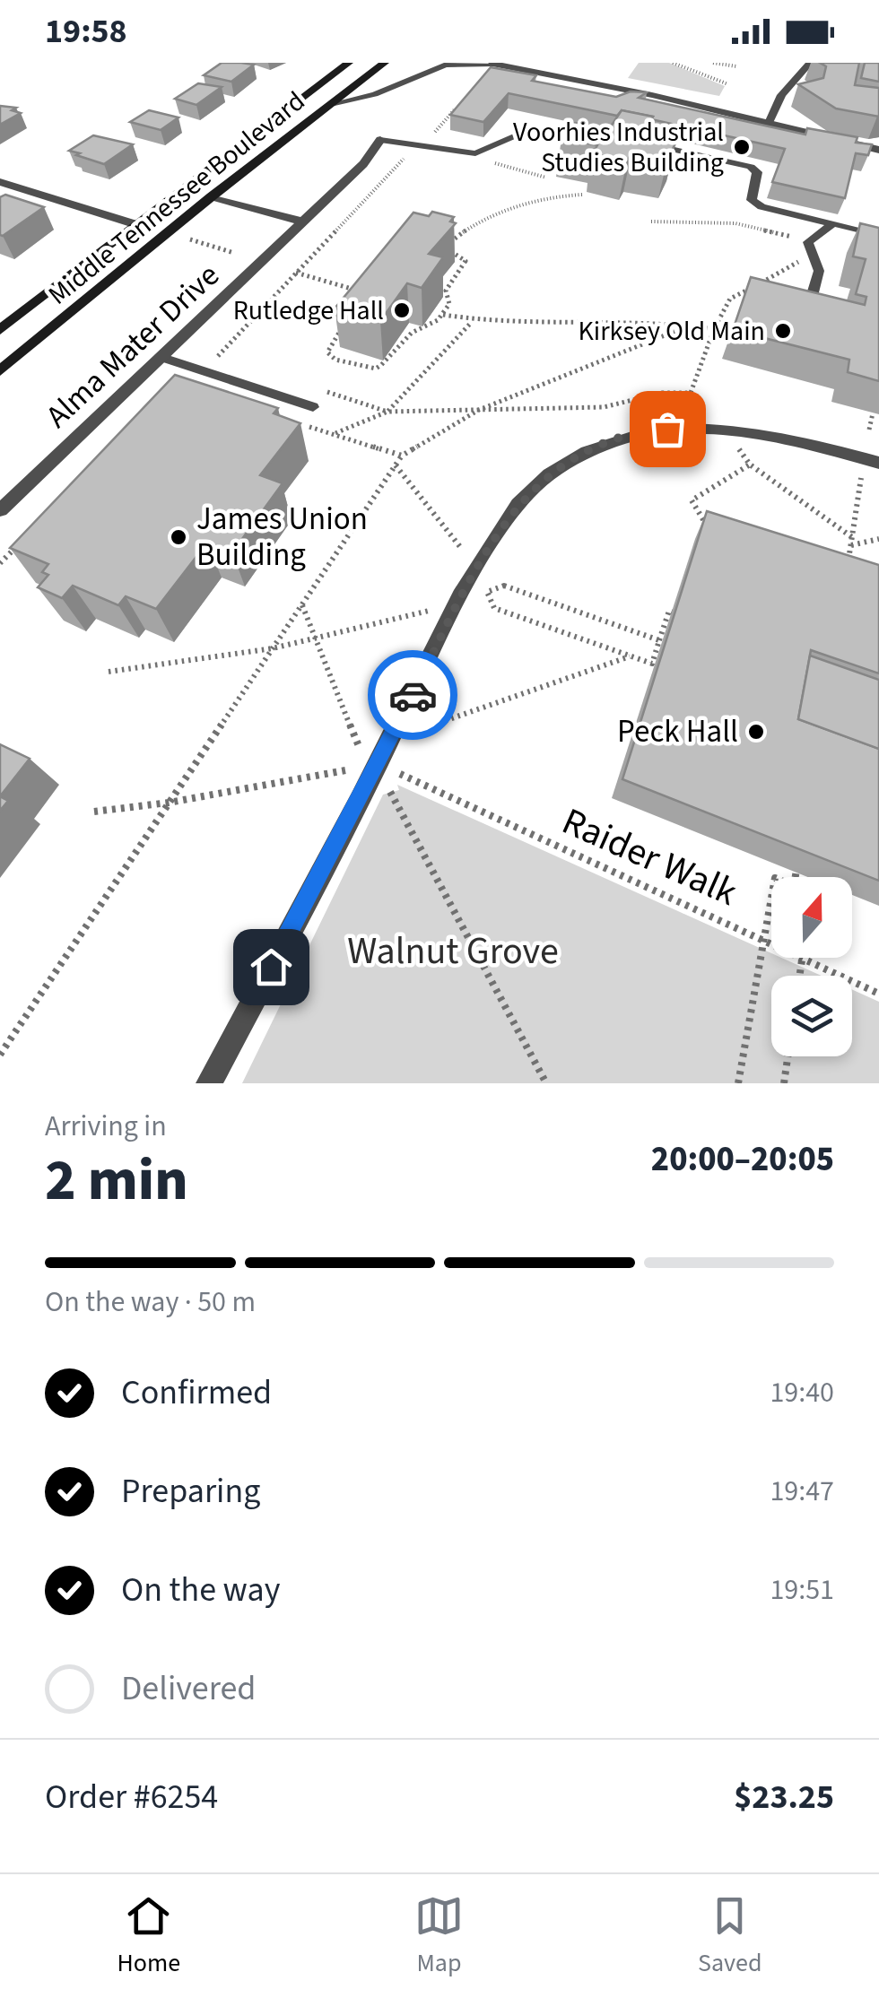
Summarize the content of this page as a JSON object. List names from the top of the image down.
{
  "streets": {
    "main road": ["Middle Tennessee Boulevard"],
    "street": ["Alma Mater Drive"],
    "path": ["Raider Walk"]
  },
  "parks": ["Walnut Grove"],
  "places": [
    "Voorhies Industrial Studies Building",
    "Rutledge Hall",
    "Kirksey Old Main",
    "James Union Building",
    "Peck Hall"
  ],
  "north": "top",
  "page": {
    "status": "19:58",
    "heading": ["2 min", "Arriving in", "20:00–20:05"],
    "panel": ["Order #6254", "$23.25"],
    "bar": "On the way · 50 m",
    "list": [
      ["Confirmed", "19:40"],
      ["Preparing", "19:47"],
      ["On the way", "19:51"],
      "Delivered"
    ],
    "tabs": ["Home", "Map", "Saved"]
  }
}
